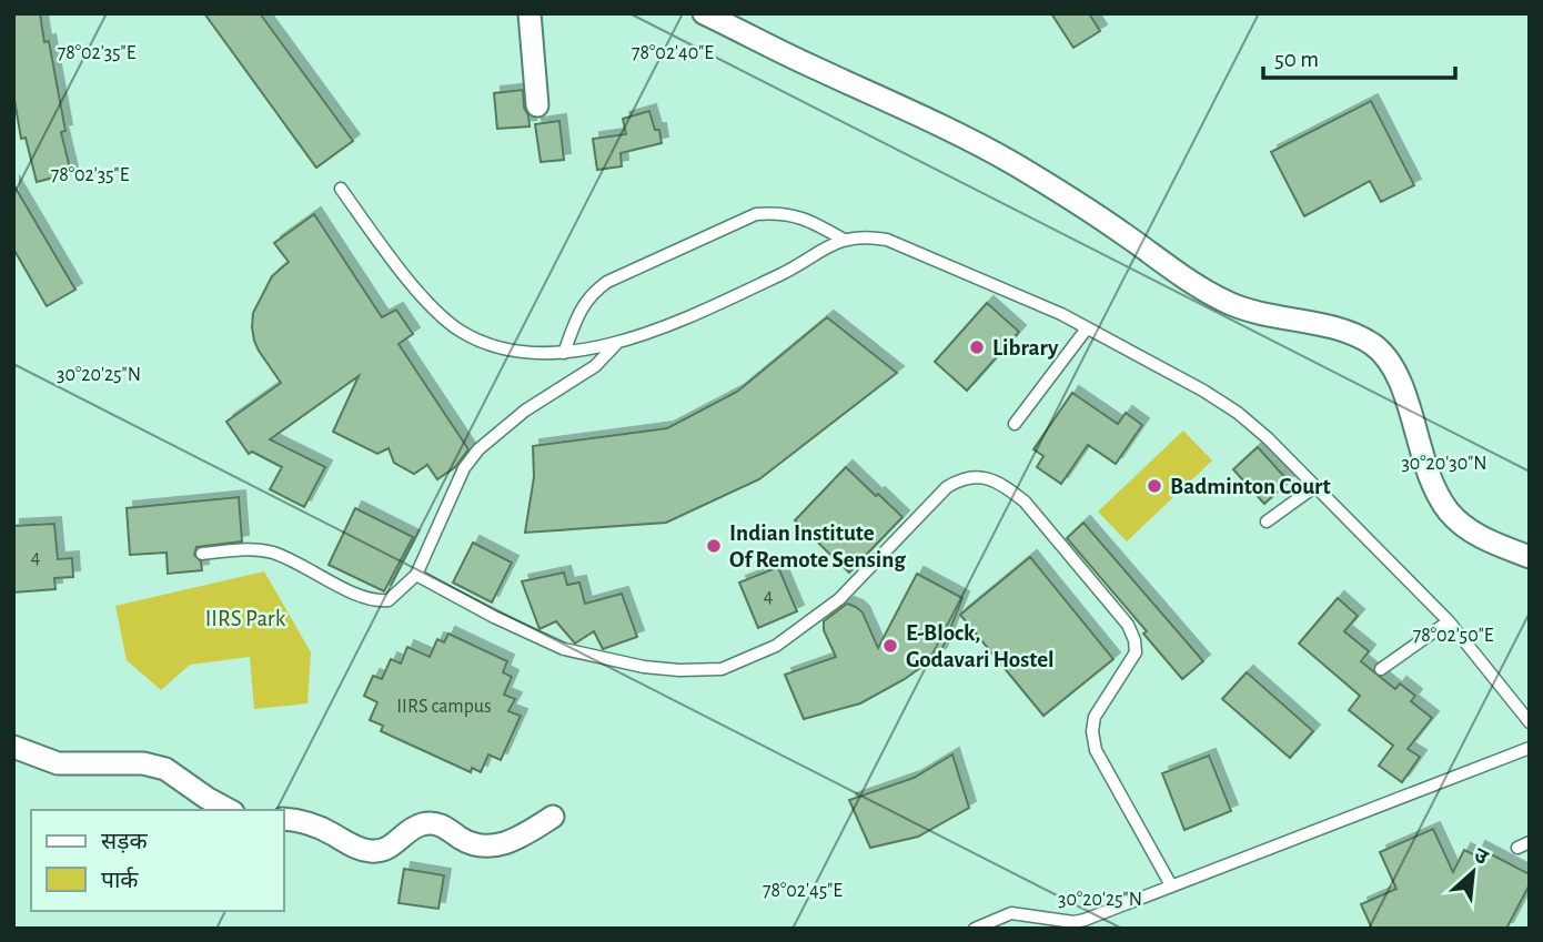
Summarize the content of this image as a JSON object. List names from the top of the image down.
{
  "parks": ["IIRS Park"],
  "places": [
    "Library",
    "Badminton Court",
    "Indian Institute Of Remote Sensing",
    "E-Block, Godavari Hostel"
  ],
  "house_numbers": ["4", "4", "IIRS campus"],
  "legend": ["सड़क", "पार्क"],
  "scale_bar": "50 m",
  "north": "top right",
  "coordinates": [
    "78°02'35\"E",
    "78°02'40\"E",
    "30°20'25\"N",
    "30°20'30\"N",
    "78°02'50\"E",
    "78°02'45\"E"
  ]
}
